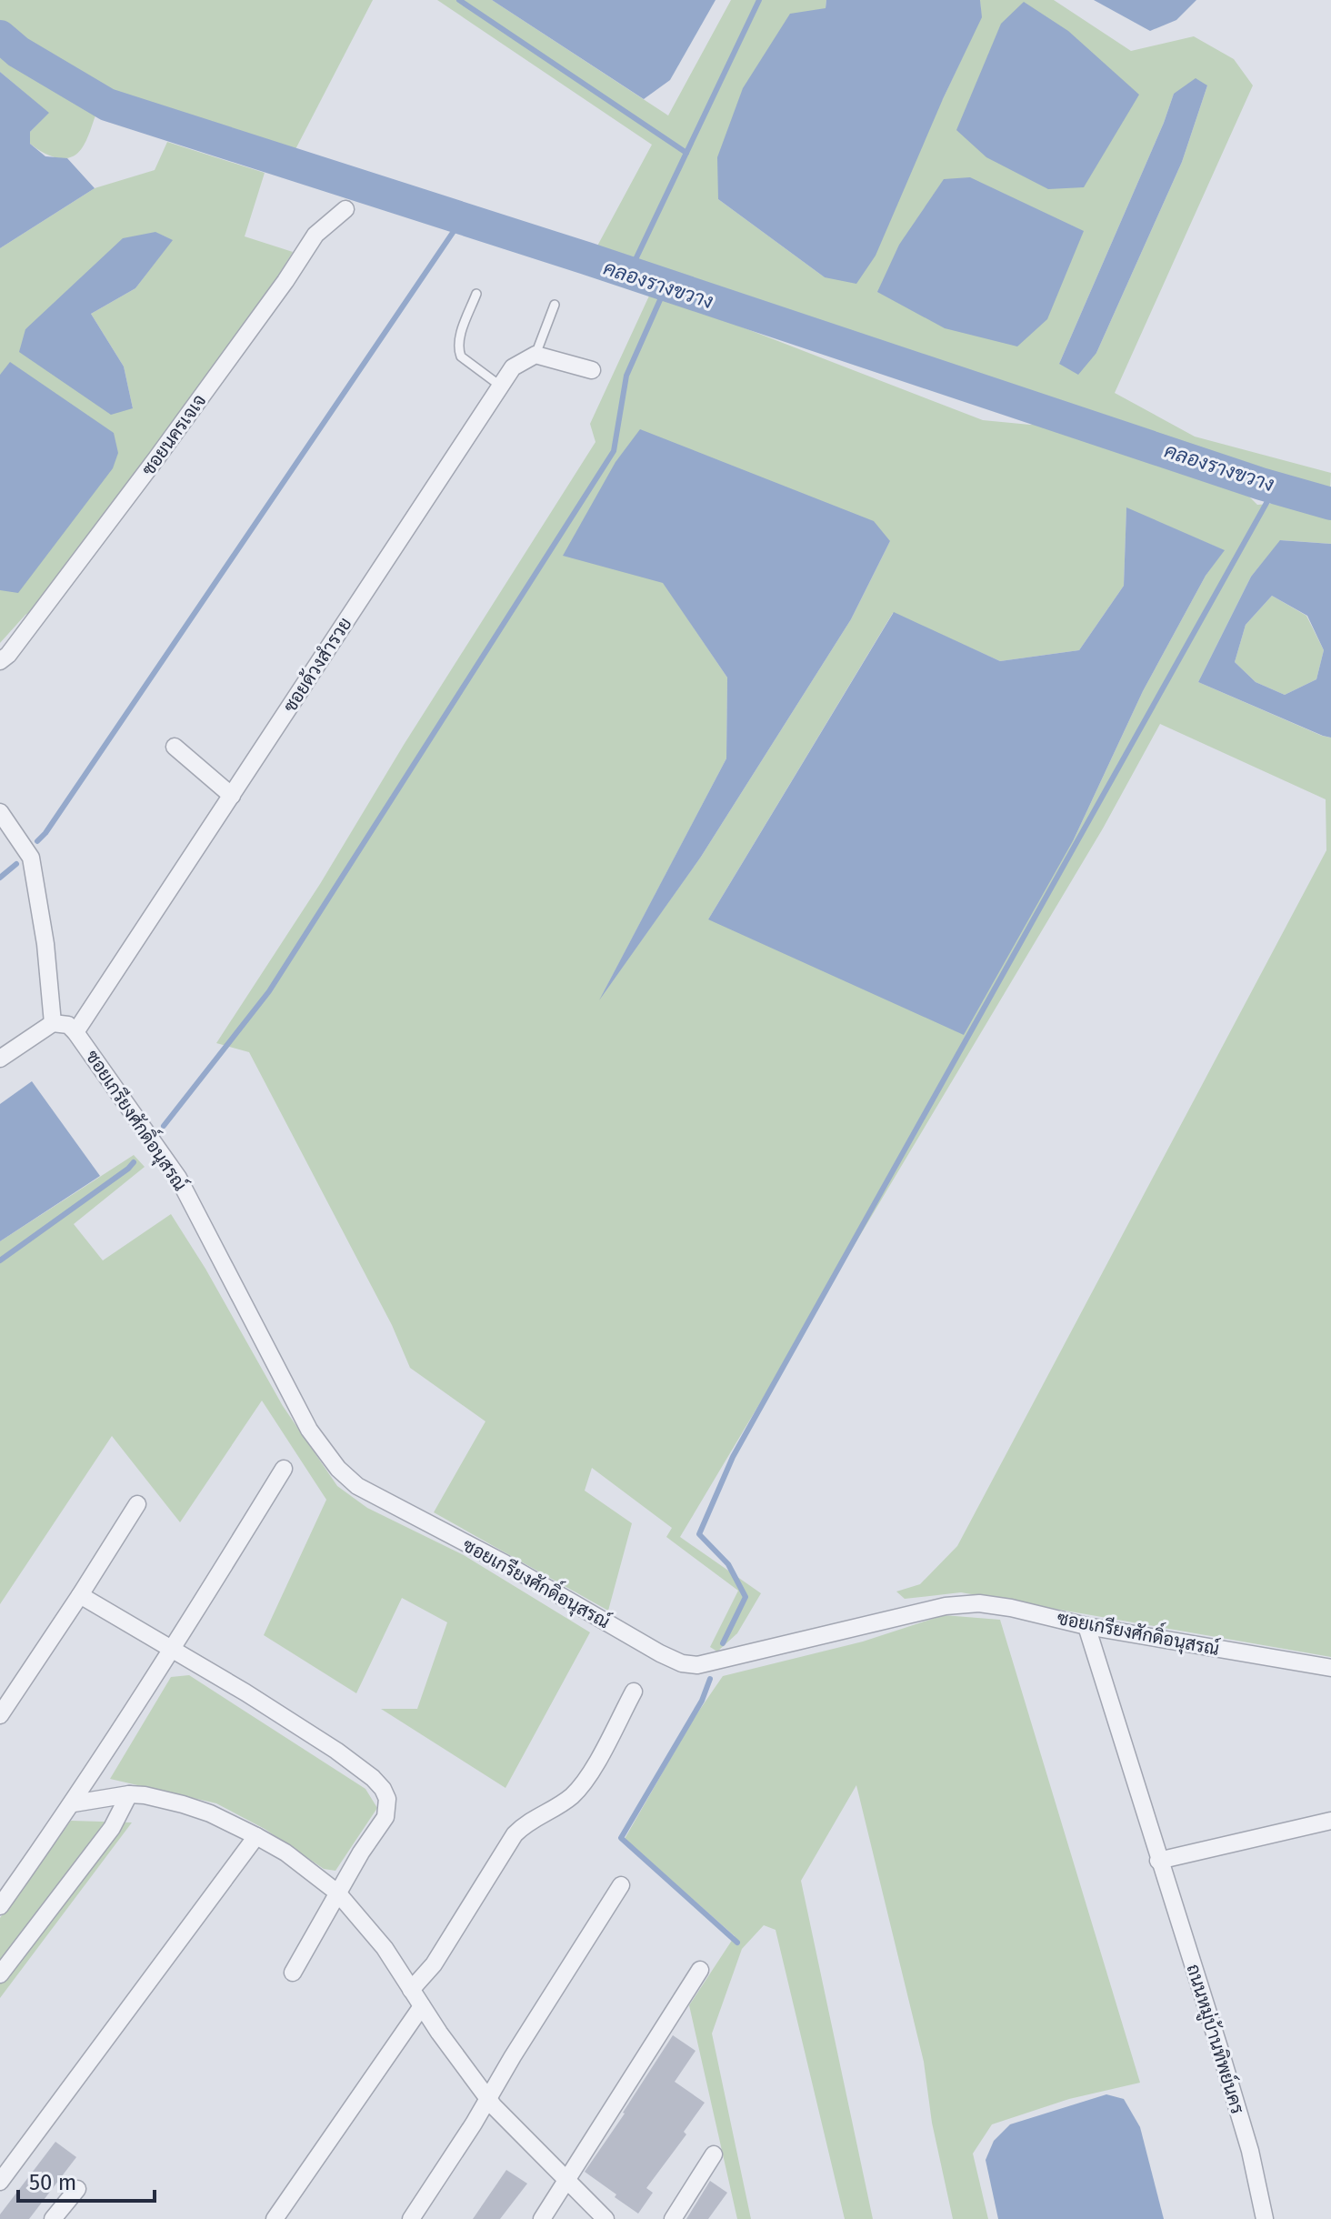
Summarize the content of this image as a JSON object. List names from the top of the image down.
{
  "streets": {
    "street": [
      "ซอยนครเจเจ",
      "ซอยด้วงสำรวย",
      "ซอยเกรียงศักดิ์อนุสรณ์",
      "ถนนหมู่บ้านทิพย์นคร"
    ]
  },
  "crossings": [
    ["ซอยด้วงสำรวย", "ซอยเกรียงศักดิ์อนุสรณ์"],
    ["ซอยเกรียงศักดิ์อนุสรณ์", "ถนนหมู่บ้านทิพย์นคร"]
  ],
  "water": ["คลองรางขวาง"],
  "scale_bar": "50 m"
}
